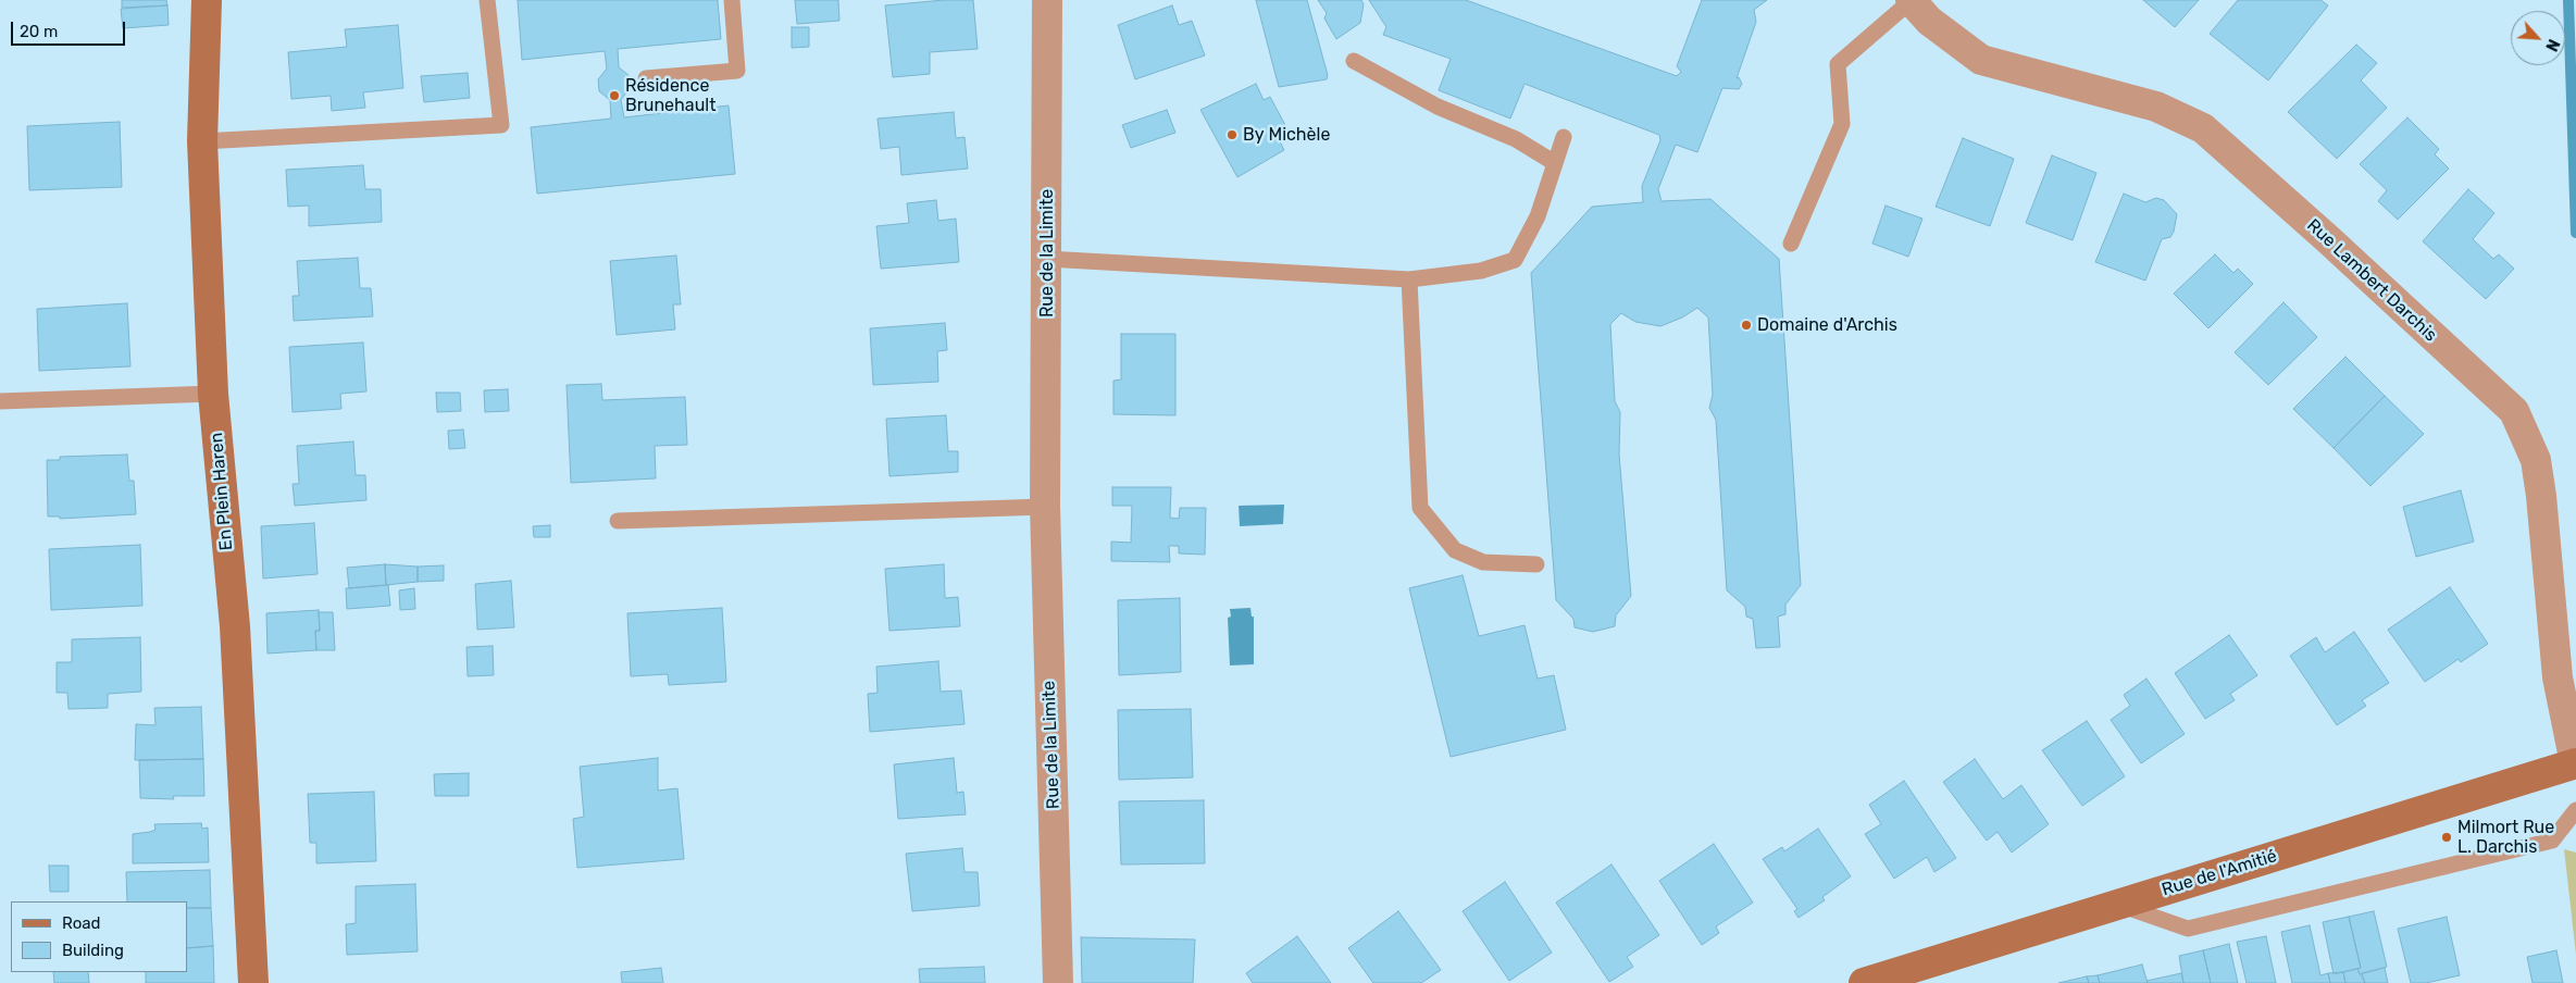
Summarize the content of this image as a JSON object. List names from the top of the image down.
{
  "streets": {
    "street": [
      "Rue de la Limite",
      "Rue Lambert Darchis",
      "En Plein Haren",
      "Rue de l'Amitié"
    ]
  },
  "crossings": [
    ["Rue Lambert Darchis", "Rue de l'Amitié"]
  ],
  "places": [
    "Résidence Brunehault",
    "By Michèle",
    "Domaine d'Archis",
    "Milmort Rue L. Darchis"
  ],
  "legend": ["Road", "Building"],
  "scale_bar": "20 m",
  "north": "bottom right"
}
